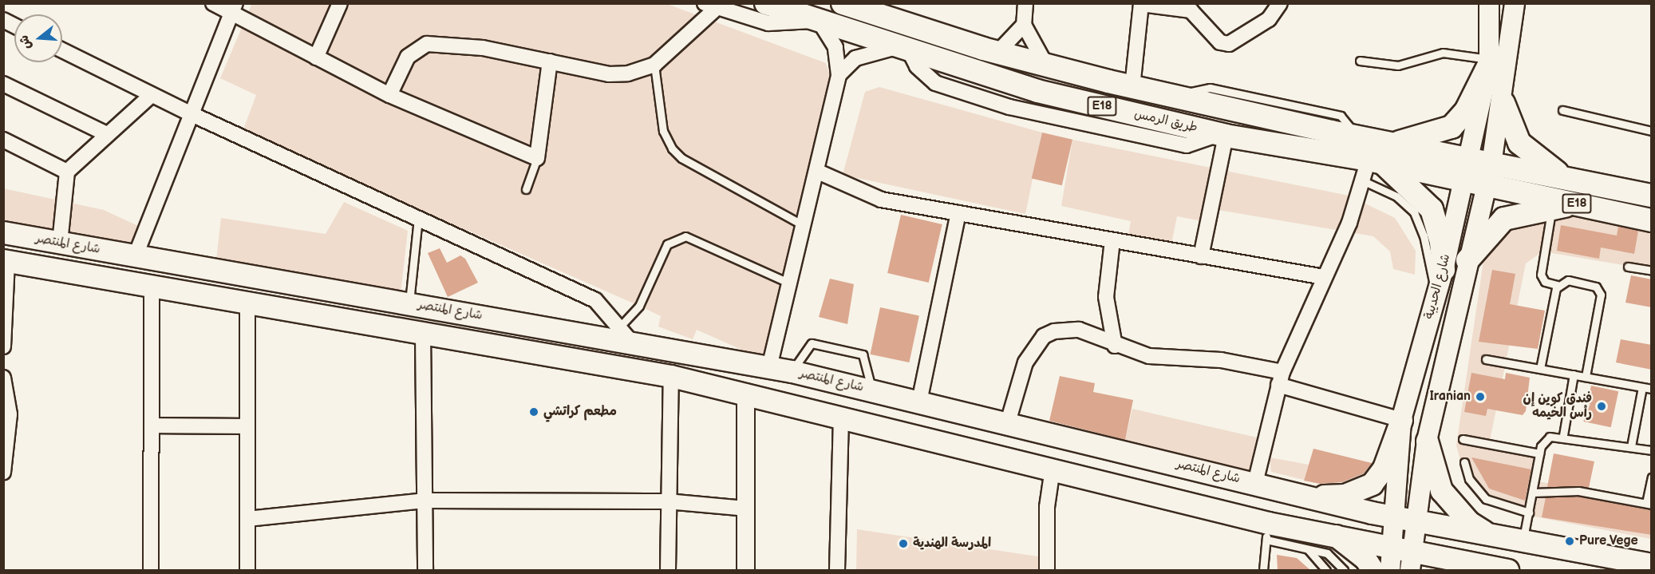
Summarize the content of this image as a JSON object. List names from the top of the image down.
{
  "streets": {
    "highway": ["E18", "طريق الرمس"],
    "main road": ["شارع المنتصر", "شارع الحديبة"]
  },
  "crossings": [
    ["E18", "طريق الرمس"],
    ["E18", "شارع الحديبة"],
    ["طريق الرمس", "شارع الحديبة"],
    ["شارع المنتصر", "شارع الحديبة"]
  ],
  "places": [
    "Iranian",
    "فندق كوين إن رأس الخيمه",
    "مطعم كراتشي",
    "Pure Vege",
    "المدرسة الهندية"
  ],
  "north": "left"
}
